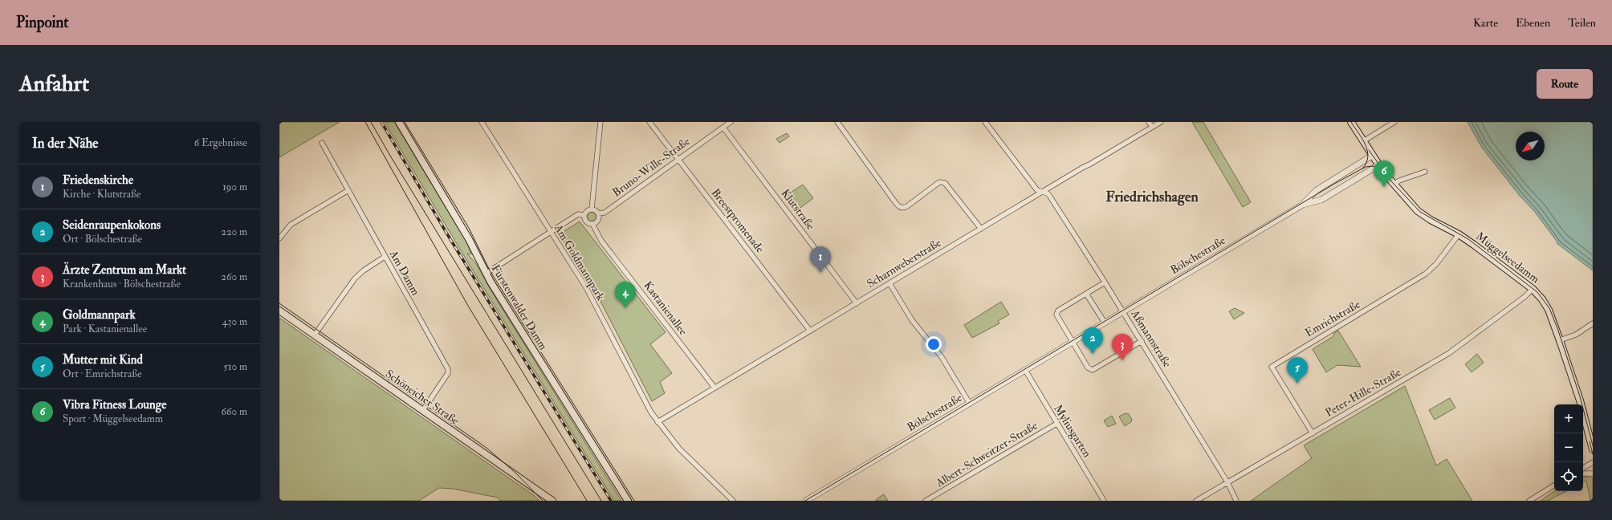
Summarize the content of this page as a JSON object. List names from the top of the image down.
{
  "streets": {
    "main road": ["Müggelseedamm", "Fürstenwalder Damm", "Schöneicher Straße"],
    "street": [
      "Bruno-Wille-Straße",
      "Klutstraße",
      "Breestpromenade",
      "Bölschestraße",
      "Am Goldmannpark",
      "Scharnweberstraße",
      "Am Damm",
      "Kastanienallee",
      "Emrichstraße",
      "Aßmannstraße",
      "Peter-Hille-Straße",
      "Myliusgarten",
      "Albert-Schweitzer-Straße"
    ]
  },
  "crossings": [
    ["Bruno-Wille-Straße", "Klutstraße"],
    ["Bruno-Wille-Straße", "Breestpromenade"],
    ["Bruno-Wille-Straße", "Kastanienallee"],
    ["Klutstraße", "Scharnweberstraße"],
    ["Breestpromenade", "Scharnweberstraße"],
    ["Bölschestraße", "Müggelseedamm"],
    ["Bölschestraße", "Aßmannstraße"],
    ["Bölschestraße", "Myliusgarten"],
    ["Müggelseedamm", "Emrichstraße"],
    ["Müggelseedamm", "Peter-Hille-Straße"],
    ["Am Goldmannpark", "Scharnweberstraße"],
    ["Scharnweberstraße", "Kastanienallee"],
    ["Scharnweberstraße", "Aßmannstraße"],
    ["Am Damm", "Schöneicher Straße"],
    ["Emrichstraße", "Peter-Hille-Straße"],
    ["Aßmannstraße", "Peter-Hille-Straße"],
    ["Myliusgarten", "Albert-Schweitzer-Straße"]
  ],
  "districts": ["Friedrichshagen"],
  "north": "bottom left",
  "page": {
    "header": "Pinpoint",
    "nav": ["Karte", "Ebenen", "Teilen"],
    "buttons": "Route",
    "title": "Anfahrt",
    "heading": ["In der Nähe", "6 Ergebnisse"],
    "pins": [
      "6",
      "1",
      "4",
      "2",
      "3",
      "5"
    ],
    "list": [
      {
        "mark": "1",
        "name": "Friedenskirche",
        "note": "Kirche · Klutstraße",
        "value": "190 m"
      },
      {
        "mark": "2",
        "name": "Seidenraupenkokons",
        "note": "Ort · Bölschestraße",
        "value": "220 m"
      },
      {
        "mark": "3",
        "name": "Ärzte Zentrum am Markt",
        "note": "Krankenhaus · Bölschestraße",
        "value": "260 m"
      },
      {
        "mark": "4",
        "name": "Goldmannpark",
        "note": "Park · Kastanienallee",
        "value": "430 m"
      },
      {
        "mark": "5",
        "name": "Mutter mit Kind",
        "note": "Ort · Emrichstraße",
        "value": "510 m"
      },
      {
        "mark": "6",
        "name": "Vibra Fitness Lounge",
        "note": "Sport · Müggelseedamm",
        "value": "660 m"
      }
    ],
    "map_buttons": ["+", "−"]
  }
}
